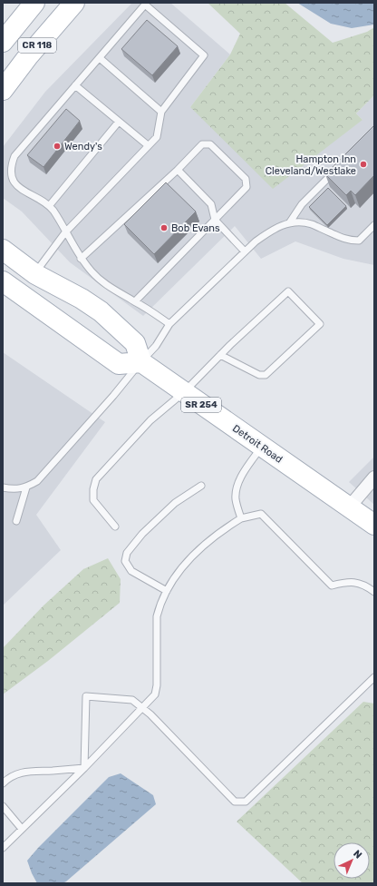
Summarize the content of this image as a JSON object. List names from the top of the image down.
{
  "streets": {
    "main road": ["CR 118", "SR 254", "Detroit Road"]
  },
  "places": ["Wendy's", "Hampton Inn Cleveland/Westlake", "Bob Evans"],
  "north": "top right"
}
